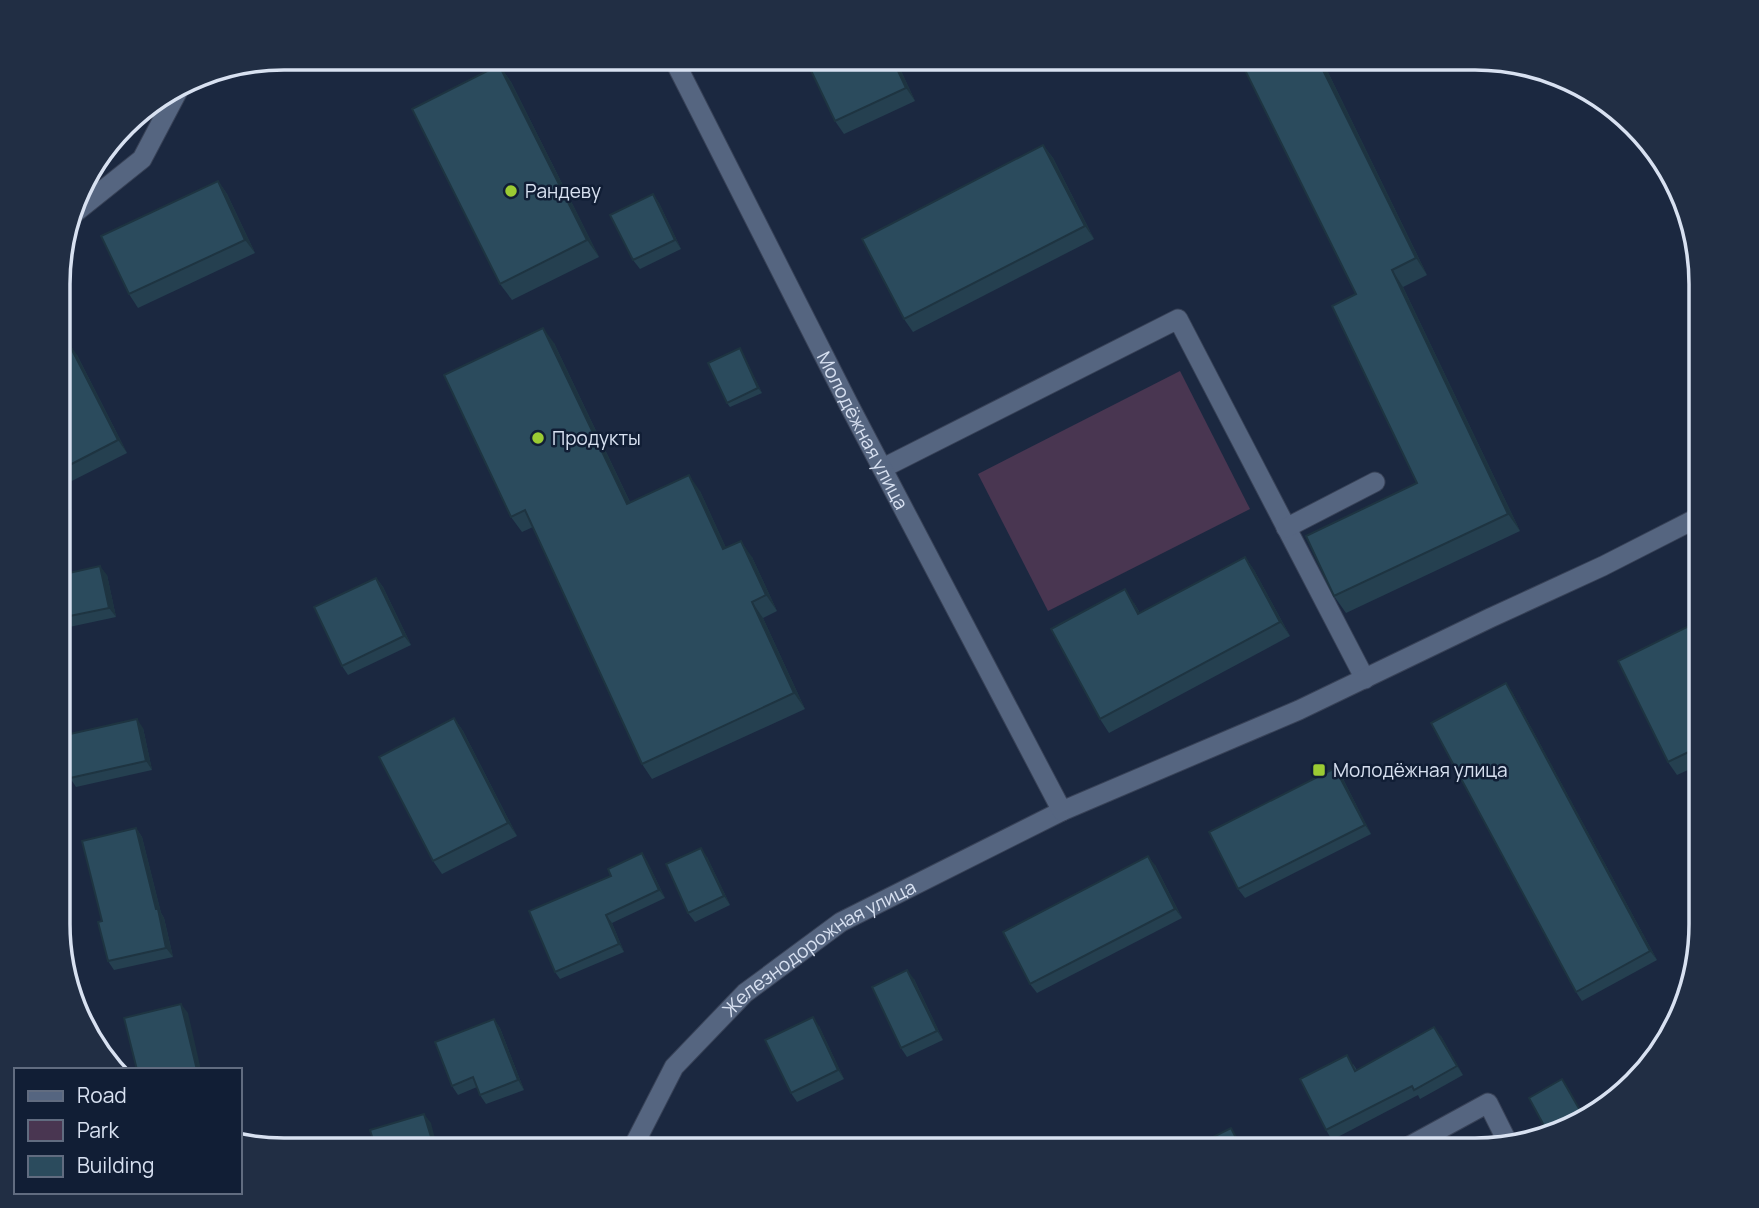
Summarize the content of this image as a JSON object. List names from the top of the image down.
{
  "streets": {
    "street": ["Молодёжная улица", "Железнодорожная улица"]
  },
  "crossings": [
    ["Молодёжная улица", "Железнодорожная улица"]
  ],
  "places": {
    "other": ["Рандеву", "Продукты"],
    "transit": ["Молодёжная улица"]
  },
  "legend": ["Road", "Park", "Building"]
}
